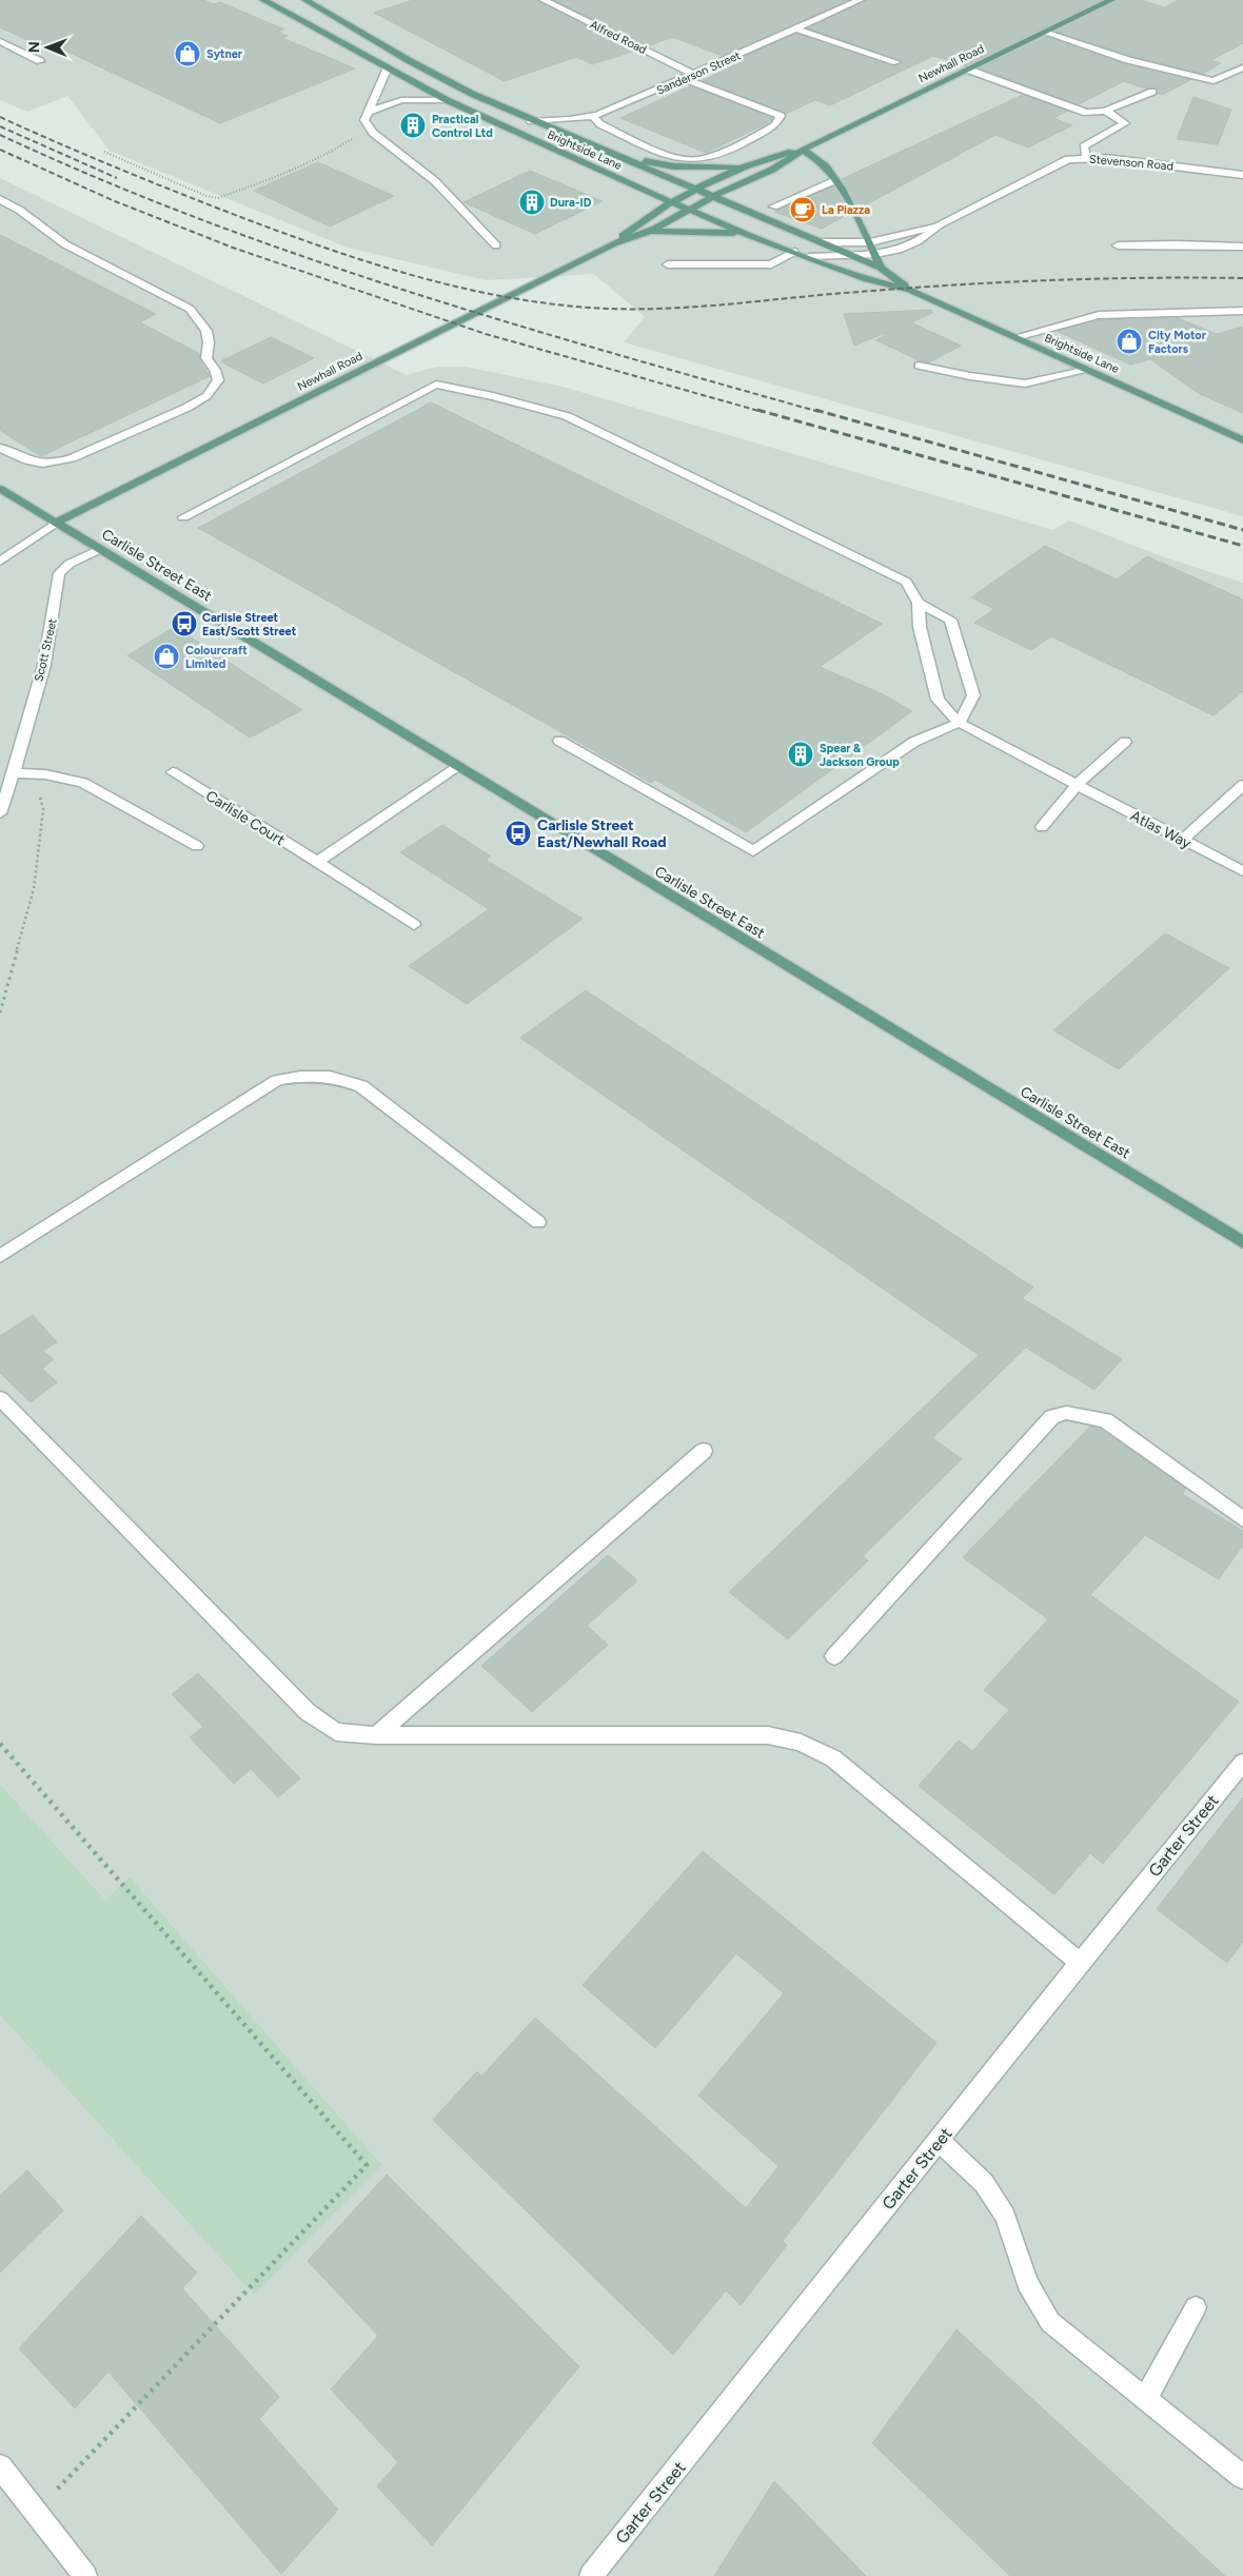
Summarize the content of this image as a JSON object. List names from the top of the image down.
{
  "streets": {
    "main road": ["Newhall Road", "Brightside Lane", "Carlisle Street East"],
    "street": [
      "Alfred Road",
      "Sanderson Street",
      "Stevenson Road",
      "Scott Street",
      "Carlisle Court",
      "Atlas Way",
      "Garter Street"
    ]
  },
  "crossings": [
    ["Alfred Road", "Sanderson Street"],
    ["Newhall Road", "Brightside Lane"],
    ["Newhall Road", "Carlisle Street East"],
    ["Sanderson Street", "Brightside Lane"],
    ["Brightside Lane", "Stevenson Road"],
    ["Carlisle Street East", "Scott Street"]
  ],
  "places": {
    "shop": ["Sytner", "City Motor Factors", "Colourcraft Limited"],
    "building": ["Practical Control Ltd", "Dura-ID", "Spear & Jackson Group"],
    "cafe": ["La Piazza"],
    "bus stop": ["Carlisle Street East/Scott Street", "Carlisle Street East/Newhall Road"]
  },
  "north": "left"
}
